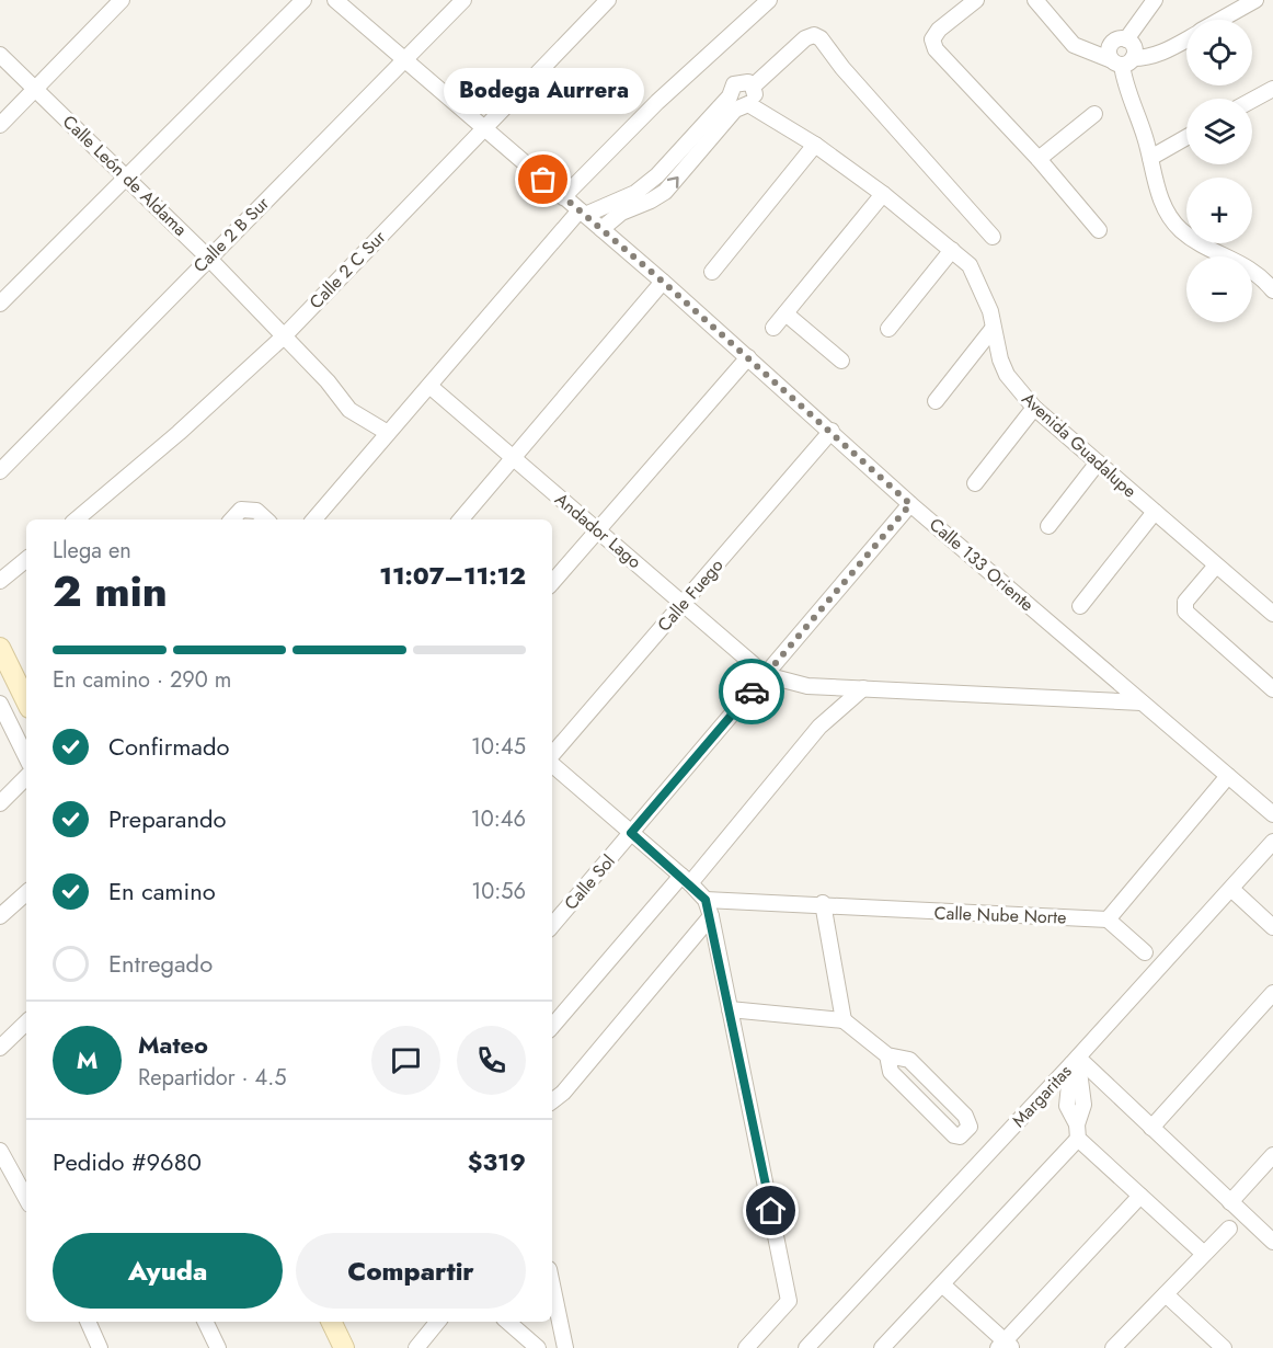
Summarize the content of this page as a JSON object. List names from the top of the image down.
{
  "streets": {
    "street": [
      "Calle León de Aldama",
      "Calle 2 B Sur",
      "Calle 2 C Sur",
      "Avenida Guadalupe",
      "Andador Lago",
      "Calle 133 Oriente",
      "Calle Fuego",
      "Calle Sol",
      "Calle Nube Norte",
      "Margaritas"
    ]
  },
  "crossings": [
    ["Calle León de Aldama", "Calle 2 B Sur"],
    ["Calle León de Aldama", "Calle 2 C Sur"],
    ["Calle 2 B Sur", "Calle 133 Oriente"],
    ["Calle 2 C Sur", "Calle 133 Oriente"],
    ["Andador Lago", "Calle Fuego"],
    ["Andador Lago", "Calle Sol"],
    ["Calle 133 Oriente", "Calle Fuego"],
    ["Calle 133 Oriente", "Calle Sol"]
  ],
  "places": ["Bodega Aurrera"],
  "page": {
    "map_buttons": ["+", "−"],
    "bubble": "Bodega Aurrera",
    "heading": ["2 min", "Llega en", "11:07–11:12"],
    "panel": [
      "Mateo",
      "Repartidor · 4.5",
      "Pedido #9680",
      "$319"
    ],
    "bar": "En camino · 290 m",
    "list": [
      ["Confirmado", "10:45"],
      ["Preparando", "10:46"],
      ["En camino", "10:56"],
      "Entregado"
    ],
    "round": "M",
    "buttons": ["Ayuda", "Compartir"]
  }
}
